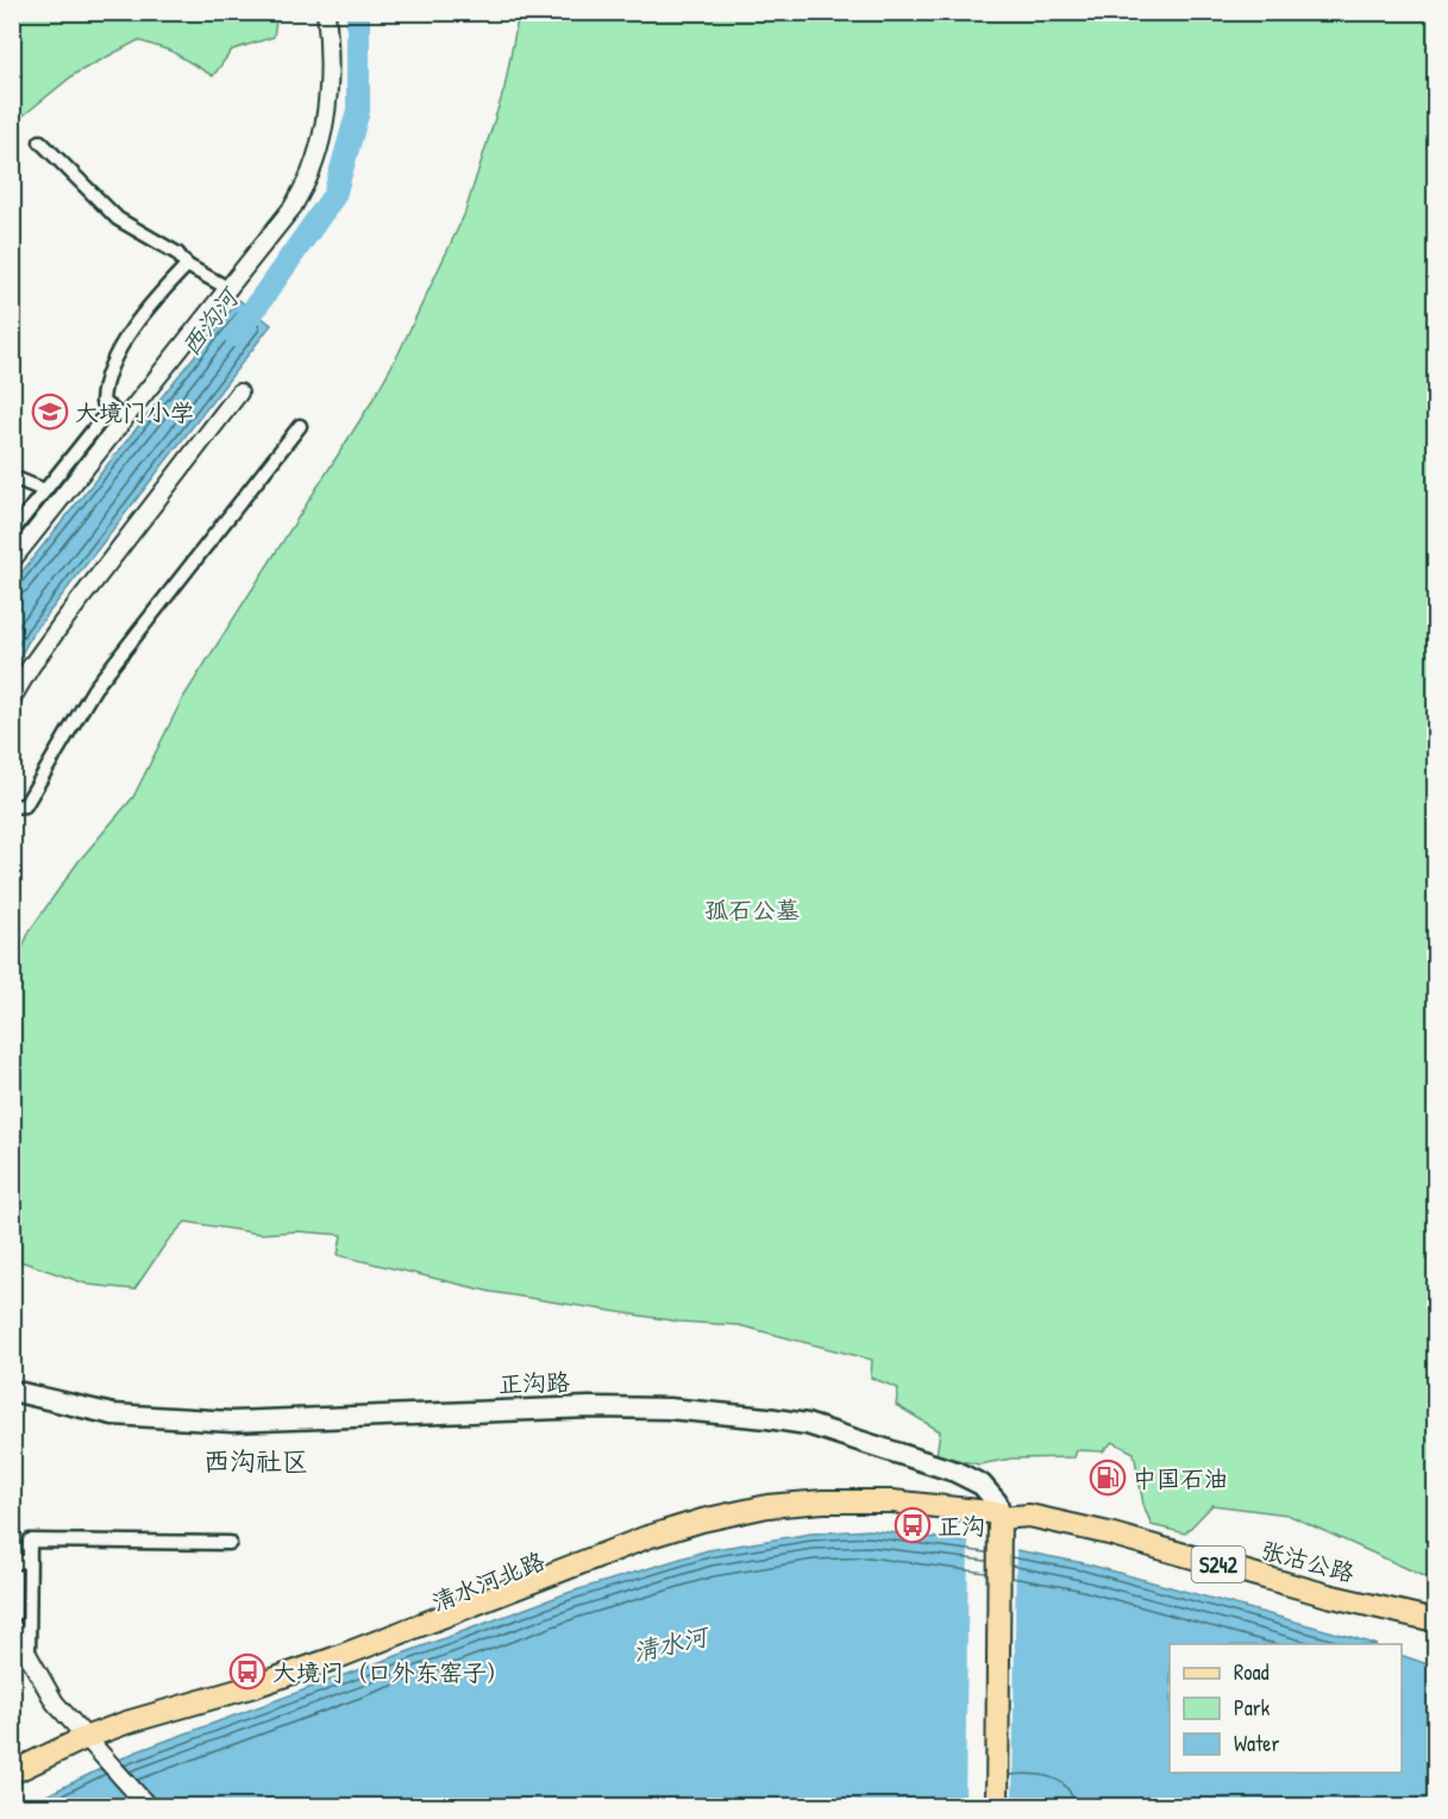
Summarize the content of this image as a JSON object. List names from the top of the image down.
{
  "streets": {
    "main road": [
      "正沟路",
      "张沽公路",
      "S242",
      "清水河北路"
    ]
  },
  "crossings": [
    ["正沟路", "张沽公路"],
    ["正沟路", "清水河北路"],
    ["张沽公路", "清水河北路"]
  ],
  "districts": ["西沟社区"],
  "water": ["西沟河", "清水河"],
  "parks": ["孤石公墓"],
  "places": {
    "school or university": ["大境门小学"],
    "fuel station": ["中国石油"],
    "bus stop": ["正沟", "大境门（口外东窑子）"]
  },
  "legend": ["Road", "Park", "Water"]
}
